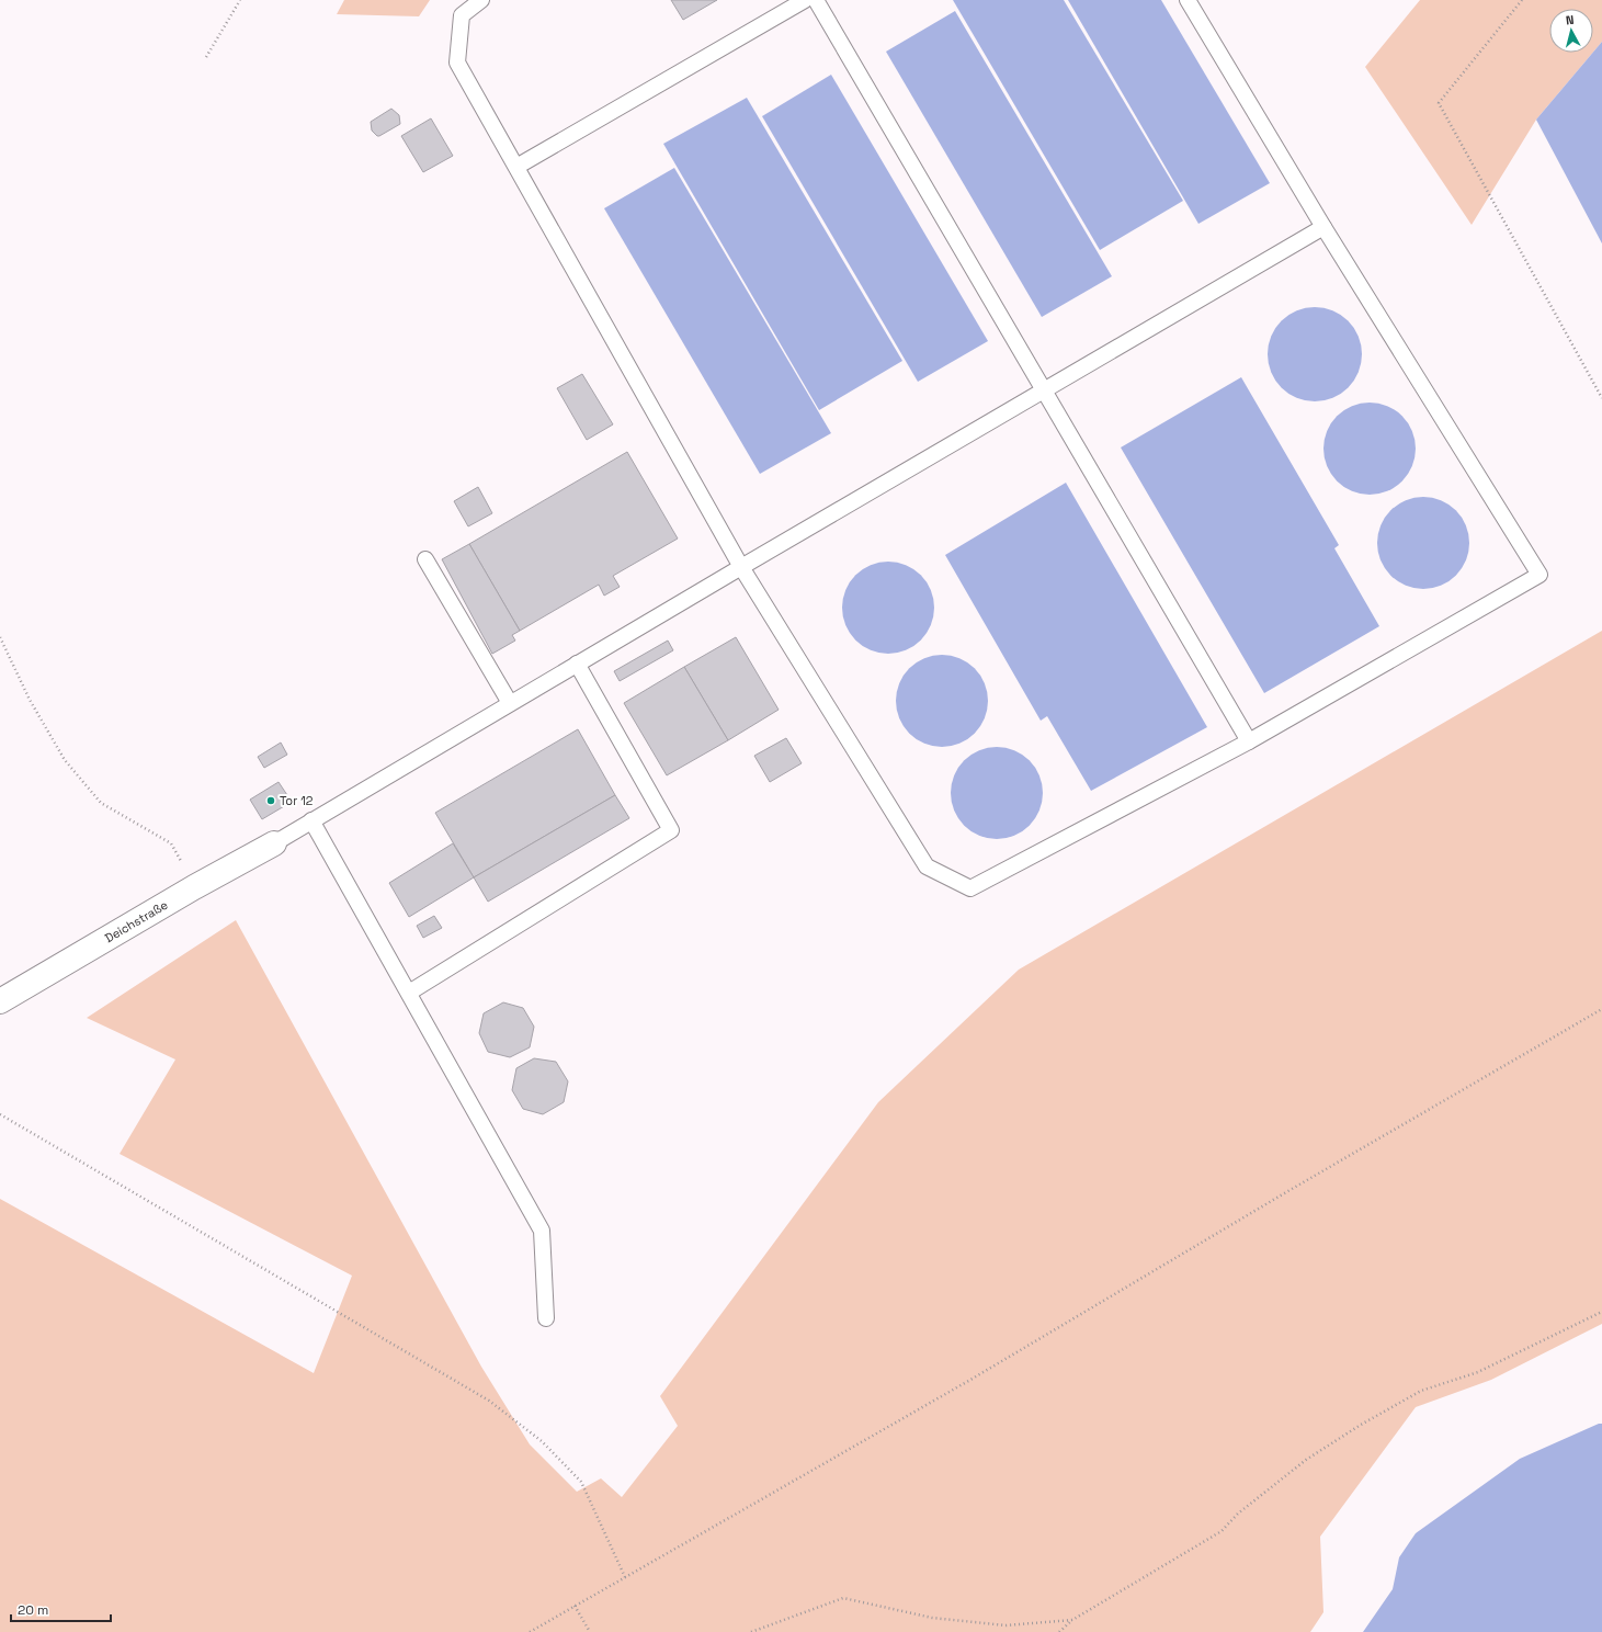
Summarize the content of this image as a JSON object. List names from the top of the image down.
{
  "streets": {
    "street": ["Deichstraße"]
  },
  "places": ["Tor 12"],
  "scale_bar": "20 m",
  "north": "top"
}
